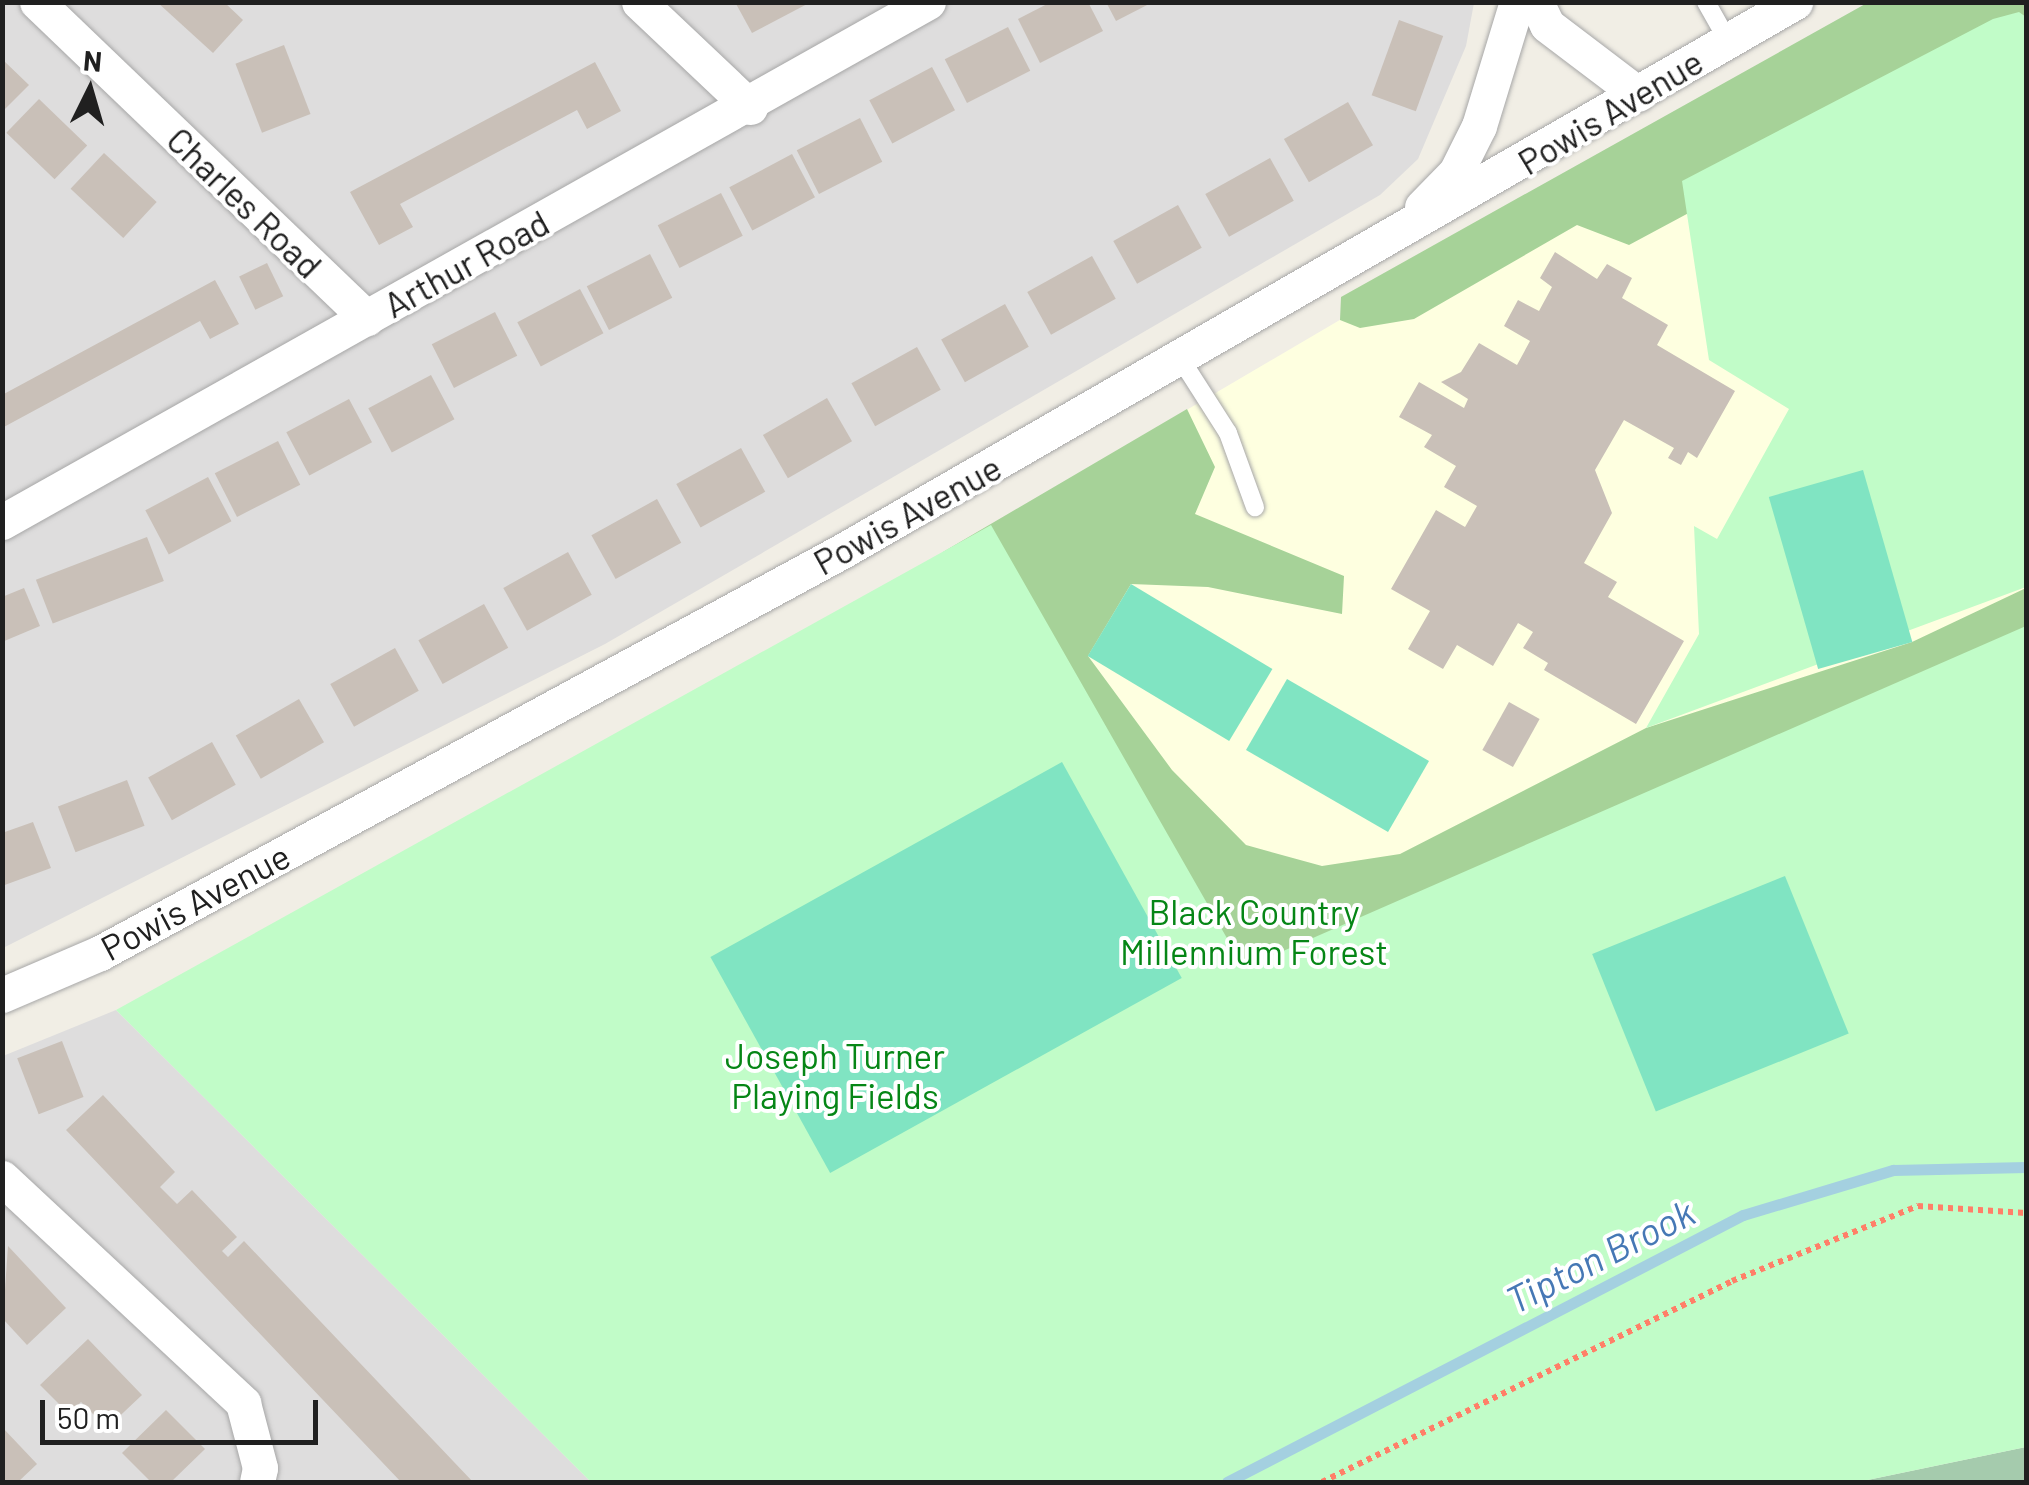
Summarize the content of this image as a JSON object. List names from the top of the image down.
{
  "streets": {
    "street": ["Powis Avenue", "Charles Road", "Arthur Road"]
  },
  "crossings": [
    ["Charles Road", "Arthur Road"]
  ],
  "water": ["Tipton Brook"],
  "parks": ["Black Country Millennium Forest", "Joseph Turner Playing Fields"],
  "scale_bar": "50 m",
  "north": "top"
}
